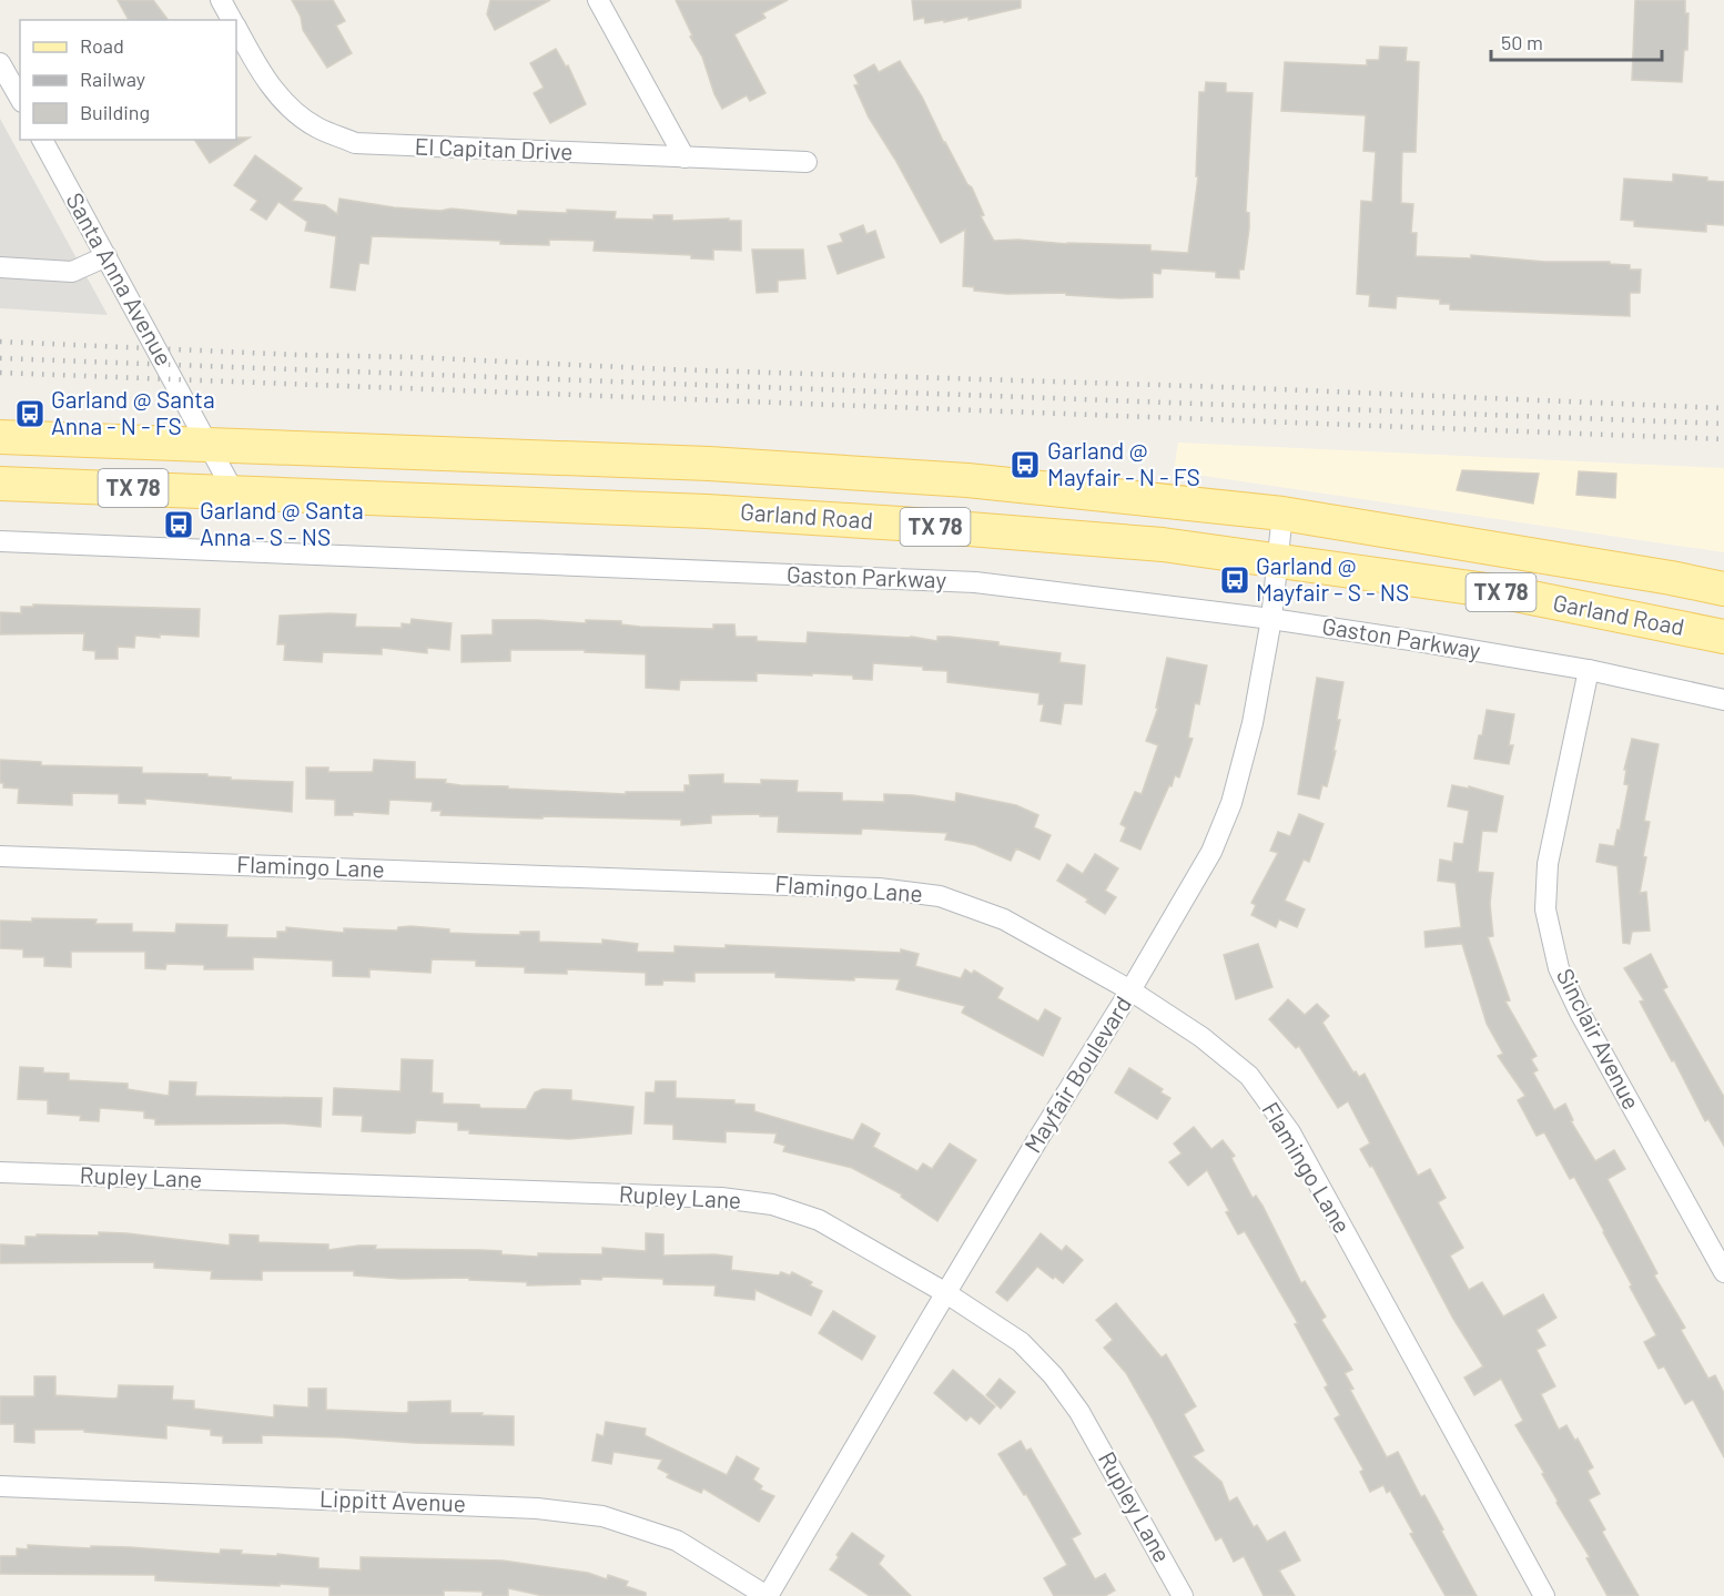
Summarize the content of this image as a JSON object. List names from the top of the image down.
{
  "streets": {
    "main road": ["TX 78", "Garland Road"],
    "street": [
      "El Capitan Drive",
      "Santa Anna Avenue",
      "Gaston Parkway",
      "Flamingo Lane",
      "Sinclair Avenue",
      "Mayfair Boulevard",
      "Rupley Lane",
      "Lippitt Avenue"
    ]
  },
  "crossings": [
    ["Santa Anna Avenue", "Garland Road"],
    ["Garland Road", "Mayfair Boulevard"],
    ["Gaston Parkway", "Sinclair Avenue"],
    ["Gaston Parkway", "Mayfair Boulevard"],
    ["Flamingo Lane", "Mayfair Boulevard"],
    ["Mayfair Boulevard", "Rupley Lane"],
    ["Mayfair Boulevard", "Lippitt Avenue"]
  ],
  "places": {
    "bus stop": [
      "Garland @ Santa Anna - N - FS",
      "Garland @ Mayfair - N - FS",
      "Garland @ Santa Anna - S - NS",
      "Garland @ Mayfair - S - NS"
    ]
  },
  "legend": ["Road", "Railway", "Building"],
  "scale_bar": "50 m"
}
